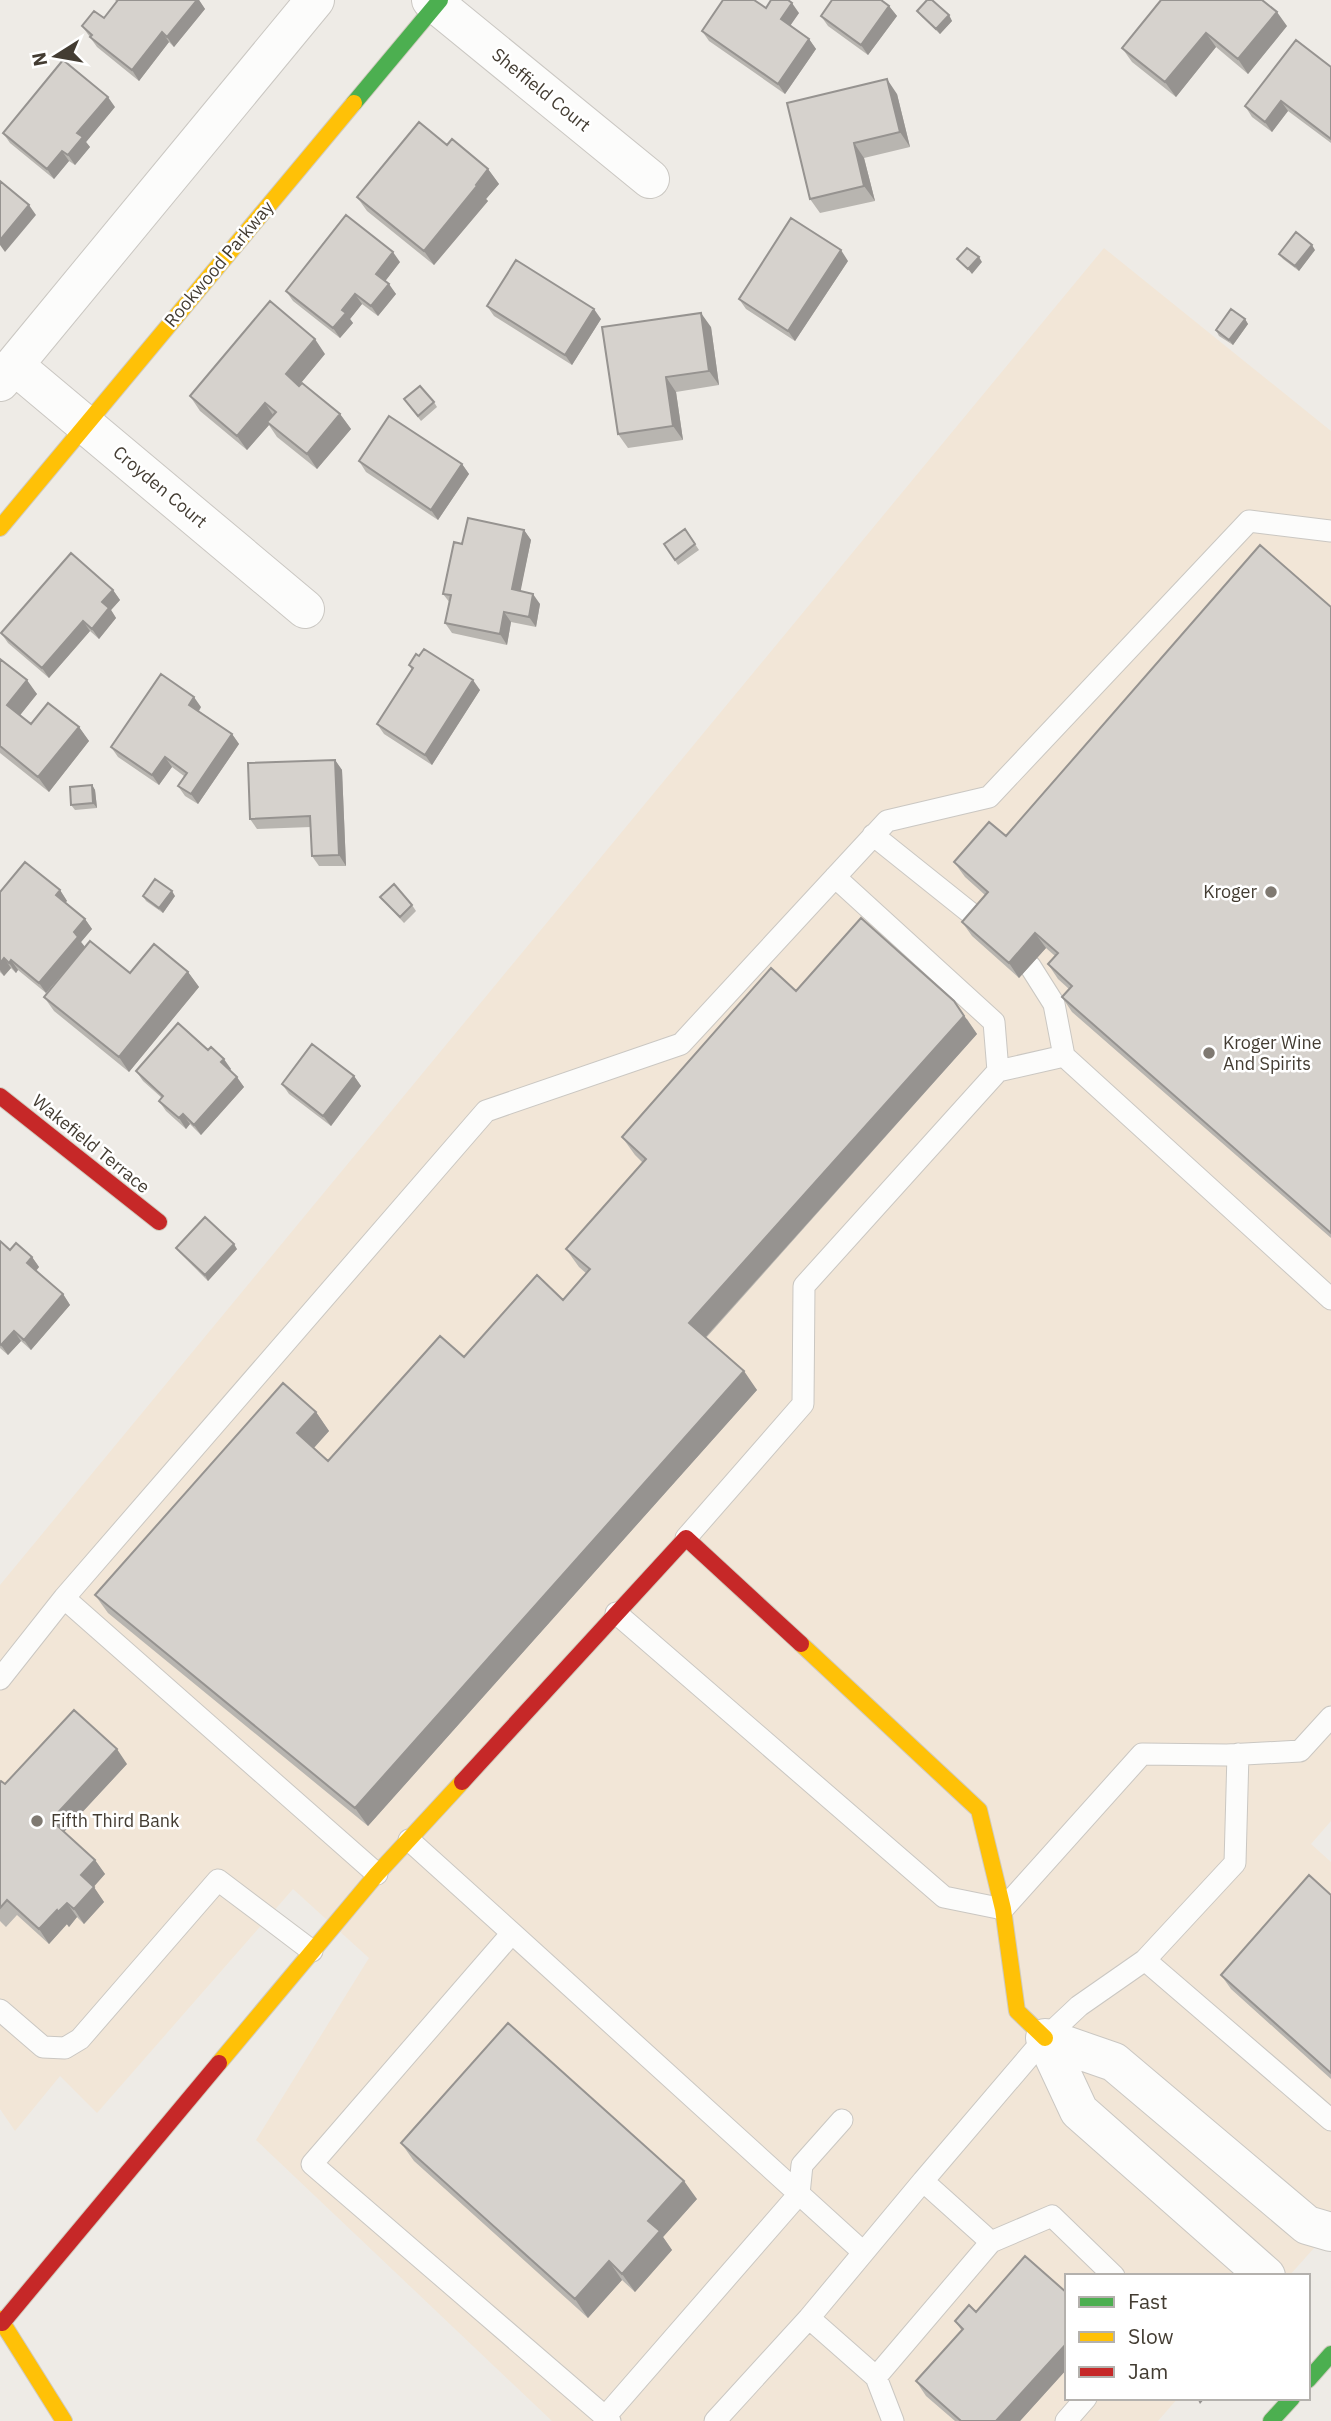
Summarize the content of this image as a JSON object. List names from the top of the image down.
{
  "streets": {
    "main road": ["Rookwood Parkway", "Wakefield Terrace"],
    "street": ["Sheffield Court", "Croyden Court"]
  },
  "crossings": [
    ["Sheffield Court", "Rookwood Parkway"],
    ["Rookwood Parkway", "Croyden Court"]
  ],
  "places": ["Kroger", "Kroger Wine And Spirits", "Fifth Third Bank"],
  "legend": ["Fast", "Slow", "Jam"],
  "north": "left"
}
